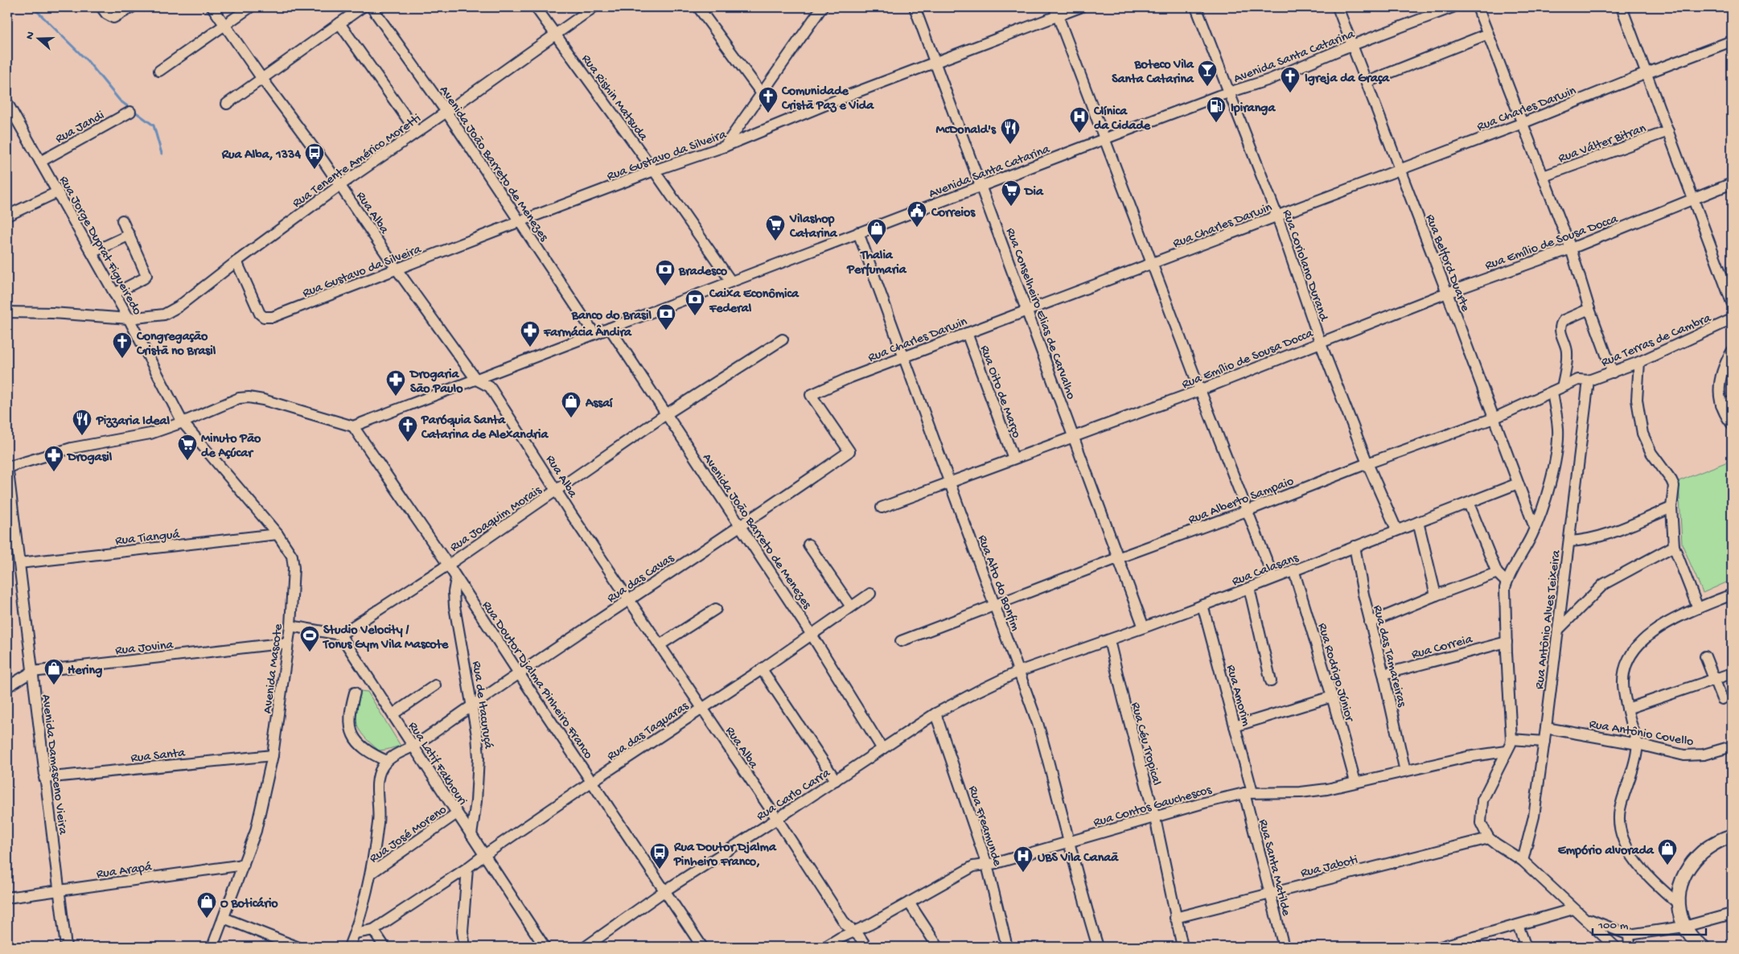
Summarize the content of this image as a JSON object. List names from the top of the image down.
{
  "streets": {
    "street": [
      "Avenida Santa Catarina",
      "Rua Rishin Matsuda",
      "Rua Charles Darwin",
      "Rua Jandi",
      "Rua Válter Bitran",
      "Rua Gustavo da Silveira",
      "Rua Tenente Américo Moretti",
      "Avenida João Barreto de Menezes",
      "Rua Alba",
      "Rua Emílio de Sousa Docca",
      "Rua Jorge Duprat Figueiredo",
      "Rua Belford Duarte",
      "Rua Coriolano Durand",
      "Rua Conselheiro Elias de Carvalho",
      "Rua Terras de Cambra",
      "Rua Oito de Março",
      "Rua Alberto Sampaio",
      "Rua Joaquim Morais",
      "Rua Tianguá",
      "Rua Calasans",
      "Rua das Cavas",
      "Rua Alto do Bonfim",
      "Rua Antônio Alves Teixeira",
      "Rua Correia",
      "Rua Jovina",
      "Rua das Tamareiras",
      "Avenida Mascote",
      "Rua Rodrigo Júnior",
      "Rua Doutor Djalma Pinheiro Franco",
      "Rua Amorim",
      "Rua de Itacuruçá",
      "Rua das Taquaras",
      "Rua Antônio Covello",
      "Rua Céu Tropical",
      "Rua Santa",
      "Rua Latif Fakhouri",
      "Avenida Damasceno Vieira",
      "Rua Carlo Carra",
      "Rua Contos Gauchescos",
      "Rua Freamunde",
      "Rua José Moreno",
      "Rua Jaboti",
      "Rua Santa Matilde",
      "Rua Arapá"
    ]
  },
  "crossings": [
    ["Avenida Santa Catarina", "Rua Rishin Matsuda"],
    ["Avenida Santa Catarina", "Avenida João Barreto de Menezes"],
    ["Avenida Santa Catarina", "Rua Alba"],
    ["Avenida Santa Catarina", "Rua Belford Duarte"],
    ["Avenida Santa Catarina", "Rua Coriolano Durand"],
    ["Avenida Santa Catarina", "Rua Conselheiro Elias de Carvalho"],
    ["Avenida Santa Catarina", "Rua Alto do Bonfim"],
    ["Avenida Santa Catarina", "Rua Doutor Djalma Pinheiro Franco"],
    ["Rua Rishin Matsuda", "Rua Gustavo da Silveira"],
    ["Rua Rishin Matsuda", "Rua Tenente Américo Moretti"],
    ["Rua Charles Darwin", "Rua Belford Duarte"],
    ["Rua Charles Darwin", "Rua Coriolano Durand"],
    ["Rua Charles Darwin", "Rua Conselheiro Elias de Carvalho"],
    ["Rua Charles Darwin", "Rua Oito de Março"],
    ["Rua Charles Darwin", "Rua das Cavas"],
    ["Rua Charles Darwin", "Rua Alto do Bonfim"],
    ["Rua Jandi", "Rua Jorge Duprat Figueiredo"],
    ["Rua Gustavo da Silveira", "Rua Tenente Américo Moretti"],
    ["Rua Gustavo da Silveira", "Avenida João Barreto de Menezes"],
    ["Rua Gustavo da Silveira", "Rua Alba"],
    ["Rua Gustavo da Silveira", "Rua Conselheiro Elias de Carvalho"],
    ["Rua Tenente Américo Moretti", "Avenida João Barreto de Menezes"],
    ["Rua Tenente Américo Moretti", "Rua Alba"],
    ["Rua Tenente Américo Moretti", "Rua Jorge Duprat Figueiredo"],
    ["Avenida João Barreto de Menezes", "Rua Joaquim Morais"],
    ["Avenida João Barreto de Menezes", "Rua das Cavas"],
    ["Avenida João Barreto de Menezes", "Rua das Taquaras"],
    ["Avenida João Barreto de Menezes", "Rua Carlo Carra"],
    ["Rua Alba", "Rua Joaquim Morais"],
    ["Rua Alba", "Rua das Cavas"],
    ["Rua Alba", "Rua das Taquaras"],
    ["Rua Alba", "Rua Carlo Carra"],
    ["Rua Alba", "Rua Contos Gauchescos"],
    ["Rua Emílio de Sousa Docca", "Rua Belford Duarte"],
    ["Rua Emílio de Sousa Docca", "Rua Coriolano Durand"],
    ["Rua Emílio de Sousa Docca", "Rua Conselheiro Elias de Carvalho"],
    ["Rua Emílio de Sousa Docca", "Rua Oito de Março"],
    ["Rua Emílio de Sousa Docca", "Rua Alto do Bonfim"],
    ["Rua Jorge Duprat Figueiredo", "Avenida Mascote"],
    ["Rua Belford Duarte", "Rua Alberto Sampaio"],
    ["Rua Belford Duarte", "Rua Calasans"],
    ["Rua Coriolano Durand", "Rua Alberto Sampaio"],
    ["Rua Coriolano Durand", "Rua Calasans"],
    ["Rua Conselheiro Elias de Carvalho", "Rua Alberto Sampaio"],
    ["Rua Conselheiro Elias de Carvalho", "Rua Calasans"],
    ["Rua Terras de Cambra", "Rua Alberto Sampaio"],
    ["Rua Terras de Cambra", "Rua Antônio Alves Teixeira"],
    ["Rua Alberto Sampaio", "Rua Alto do Bonfim"],
    ["Rua Alberto Sampaio", "Rua Antônio Alves Teixeira"],
    ["Rua Joaquim Morais", "Rua Doutor Djalma Pinheiro Franco"],
    ["Rua Joaquim Morais", "Rua Latif Fakhouri"],
    ["Rua Tianguá", "Avenida Mascote"],
    ["Rua Tianguá", "Avenida Damasceno Vieira"],
    ["Rua Calasans", "Rua Alto do Bonfim"],
    ["Rua Calasans", "Rua das Tamareiras"],
    ["Rua Calasans", "Rua Rodrigo Júnior"],
    ["Rua Calasans", "Rua Amorim"],
    ["Rua Calasans", "Rua Céu Tropical"],
    ["Rua Calasans", "Rua Carlo Carra"],
    ["Rua das Cavas", "Rua Doutor Djalma Pinheiro Franco"],
    ["Rua das Cavas", "Rua de Itacuruçá"],
    ["Rua das Cavas", "Rua Latif Fakhouri"],
    ["Rua Alto do Bonfim", "Rua Carlo Carra"],
    ["Rua Alto do Bonfim", "Rua Contos Gauchescos"],
    ["Rua Antônio Alves Teixeira", "Rua Antônio Covello"],
    ["Rua Correia", "Rua das Tamareiras"],
    ["Rua Jovina", "Avenida Mascote"],
    ["Rua Jovina", "Avenida Damasceno Vieira"],
    ["Rua das Tamareiras", "Rua Contos Gauchescos"],
    ["Avenida Mascote", "Rua Santa"],
    ["Avenida Mascote", "Rua Arapá"],
    ["Rua Rodrigo Júnior", "Rua Contos Gauchescos"],
    ["Rua Doutor Djalma Pinheiro Franco", "Rua de Itacuruçá"],
    ["Rua Doutor Djalma Pinheiro Franco", "Rua das Taquaras"],
    ["Rua Doutor Djalma Pinheiro Franco", "Rua Carlo Carra"],
    ["Rua Amorim", "Rua Contos Gauchescos"],
    ["Rua Amorim", "Rua Santa Matilde"],
    ["Rua de Itacuruçá", "Rua Latif Fakhouri"],
    ["Rua das Taquaras", "Rua Latif Fakhouri"],
    ["Rua Céu Tropical", "Rua Contos Gauchescos"],
    ["Rua Céu Tropical", "Rua Jaboti"],
    ["Rua Santa", "Avenida Damasceno Vieira"],
    ["Rua Latif Fakhouri", "Rua José Moreno"],
    ["Avenida Damasceno Vieira", "Rua Arapá"],
    ["Rua Carlo Carra", "Rua Freamunde"],
    ["Rua Contos Gauchescos", "Rua Freamunde"],
    ["Rua Contos Gauchescos", "Rua Santa Matilde"],
    ["Rua Jaboti", "Rua Santa Matilde"]
  ],
  "places": {
    "bar": ["Boteco Vila Santa Catarina"],
    "church": [
      "Igreja da Graça",
      "Comunidade Cristã Paz e Vida",
      "Congregação Cristã no Brasil",
      "Paróquia Santa Catarina de Alexandria"
    ],
    "fuel station": ["Ipiranga"],
    "hospital": ["Clínica da Cidade", "UBS Vila Canaã"],
    "restaurant": ["McDonald's", "Pizzaria Ideal"],
    "bus stop": ["Rua Alba, 1334", "Rua Doutor Djalma Pinheiro Franco,"],
    "supermarket": ["Dia", "Vilashop Catarina", "Minuto Pão de Açúcar"],
    "public building": ["Correios"],
    "shop": [
      "Thalia Perfumaria",
      "Assaí",
      "Hering",
      "Empório alvorada",
      "O Boticário"
    ],
    "bank": ["Bradesco", "Caixa Econômica Federal", "Banco do Brasil"],
    "pharmacy": ["Farmácia Ândira", "Drogaria São Paulo", "Drogasil"],
    "sports": ["Studio Velocity / Tonus Gym Vila Mascote"]
  },
  "scale_bar": "100 m",
  "north": "left"
}
